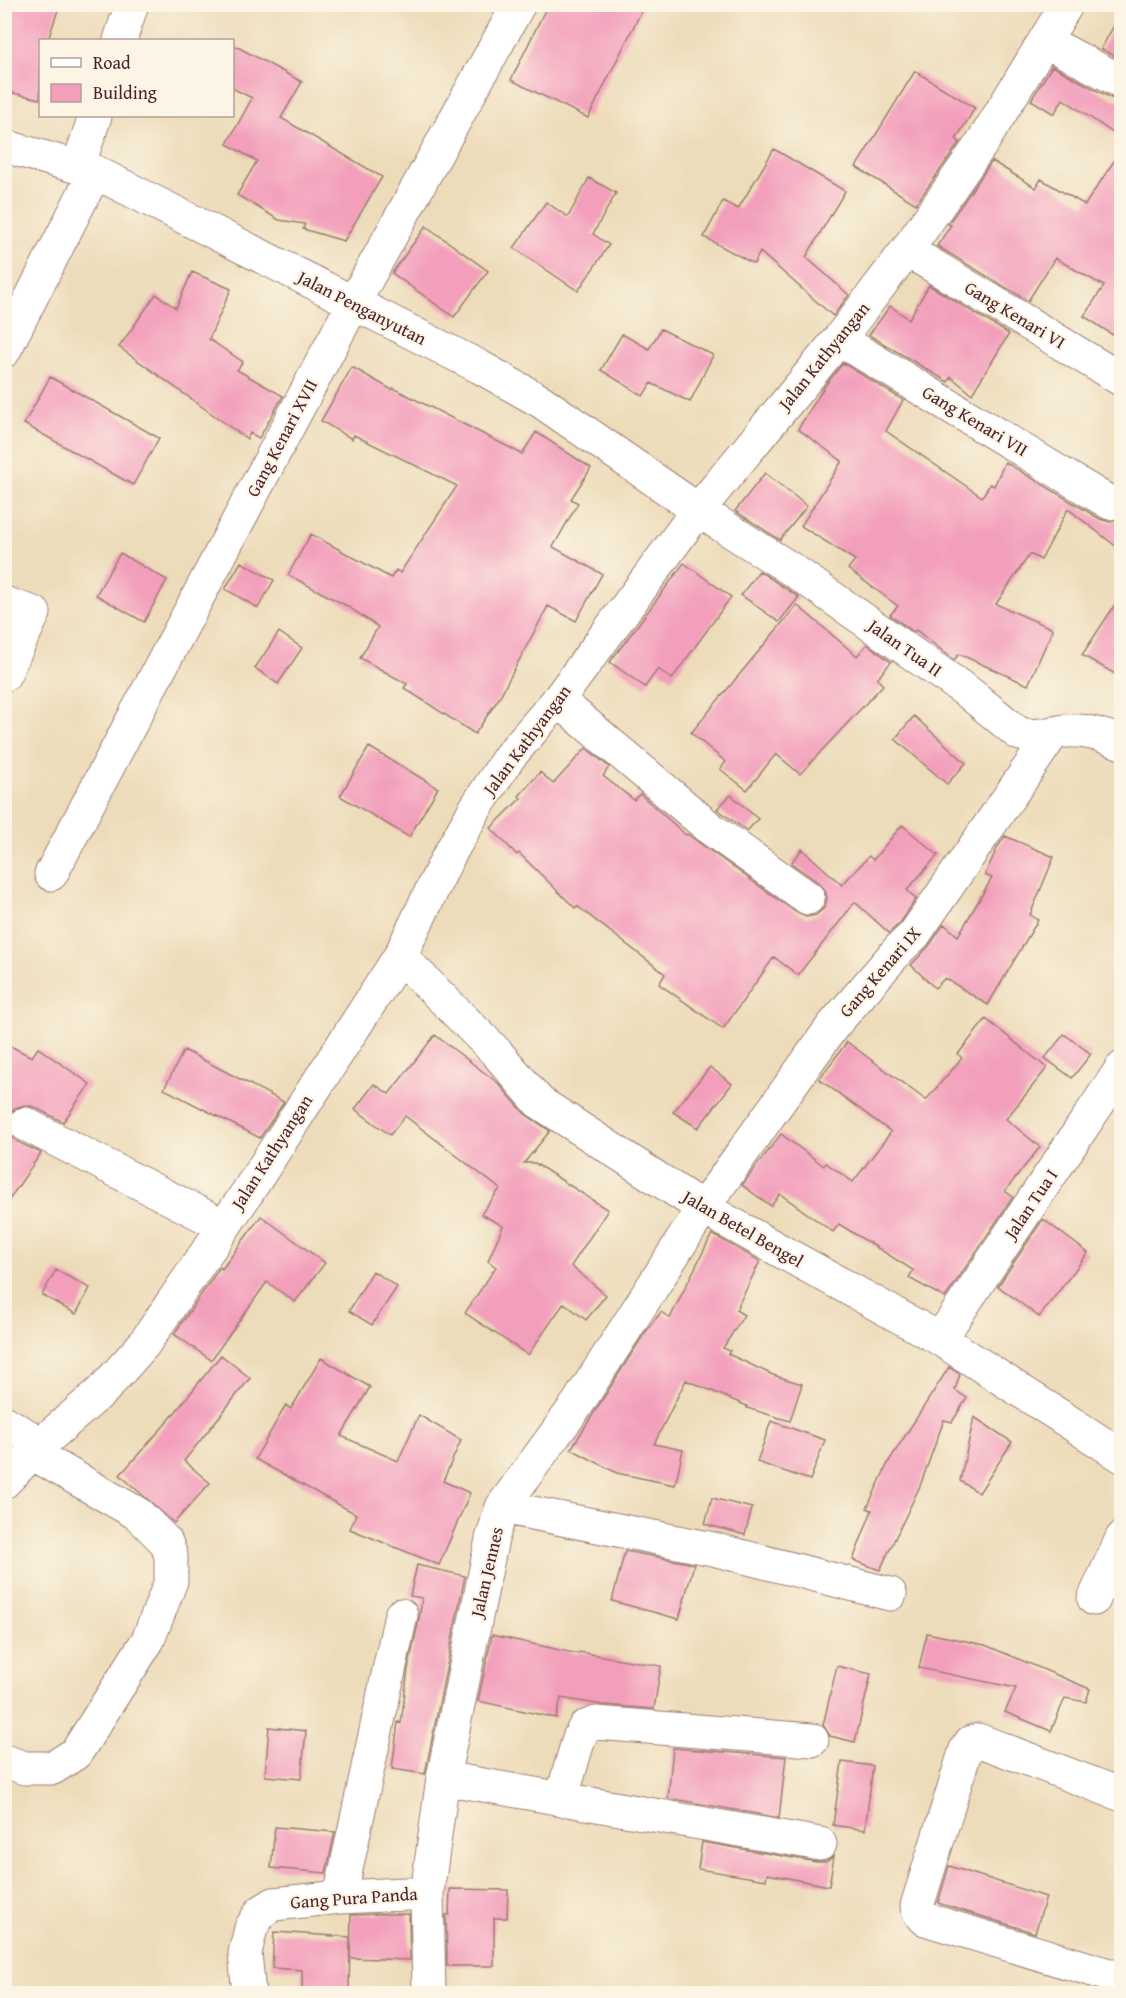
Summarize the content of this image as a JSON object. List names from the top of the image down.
{
  "streets": {
    "street": [
      "Jalan Penganyutan",
      "Gang Kenari VI",
      "Jalan Kathyangan",
      "Gang Kenari VII",
      "Gang Kenari XVII",
      "Jalan Tua II",
      "Gang Kenari IX",
      "Jalan Tua I",
      "Jalan Betel Bengel",
      "Jalan Jennes",
      "Gang Pura Panda"
    ]
  },
  "crossings": [
    ["Jalan Penganyutan", "Jalan Kathyangan"],
    ["Jalan Penganyutan", "Gang Kenari XVII"],
    ["Jalan Penganyutan", "Jalan Tua II"],
    ["Gang Kenari VI", "Jalan Kathyangan"],
    ["Jalan Kathyangan", "Gang Kenari VII"],
    ["Jalan Kathyangan", "Jalan Tua II"],
    ["Jalan Kathyangan", "Jalan Betel Bengel"],
    ["Jalan Tua II", "Gang Kenari IX"],
    ["Gang Kenari IX", "Jalan Betel Bengel"],
    ["Gang Kenari IX", "Jalan Jennes"],
    ["Jalan Tua I", "Jalan Betel Bengel"],
    ["Jalan Betel Bengel", "Jalan Jennes"],
    ["Jalan Jennes", "Gang Pura Panda"]
  ],
  "legend": ["Road", "Building"]
}
